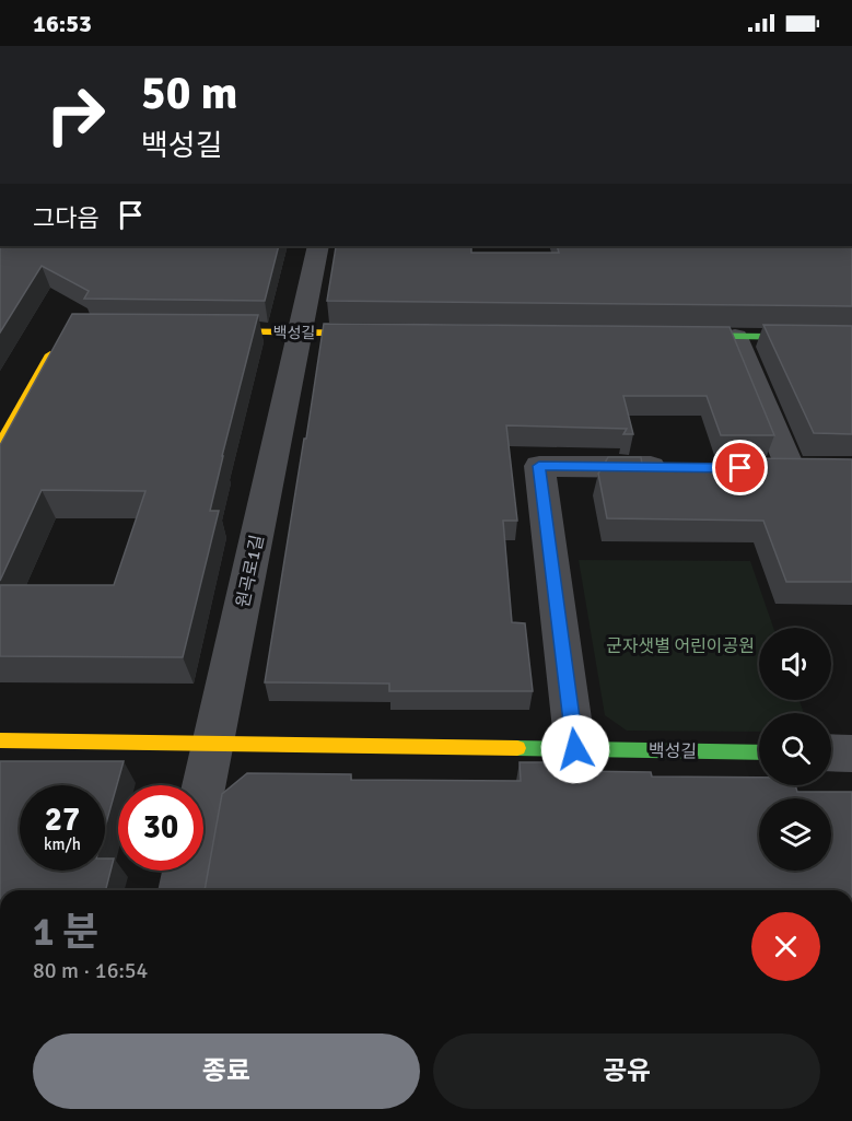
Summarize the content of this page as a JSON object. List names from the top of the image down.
{
  "streets": {
    "street": ["백성길", "원곡로1길"]
  },
  "crossings": [
    ["백성길", "원곡로1길"]
  ],
  "parks": ["군자샛별 어린이공원"],
  "page": {
    "status": "16:53",
    "turn": ["50 m", "백성길"],
    "then": "그다음",
    "speed": "27 km/h",
    "limit": "30",
    "heading": ["1 분", "80 m · 16:54"],
    "buttons": ["종료", "공유"]
  }
}
